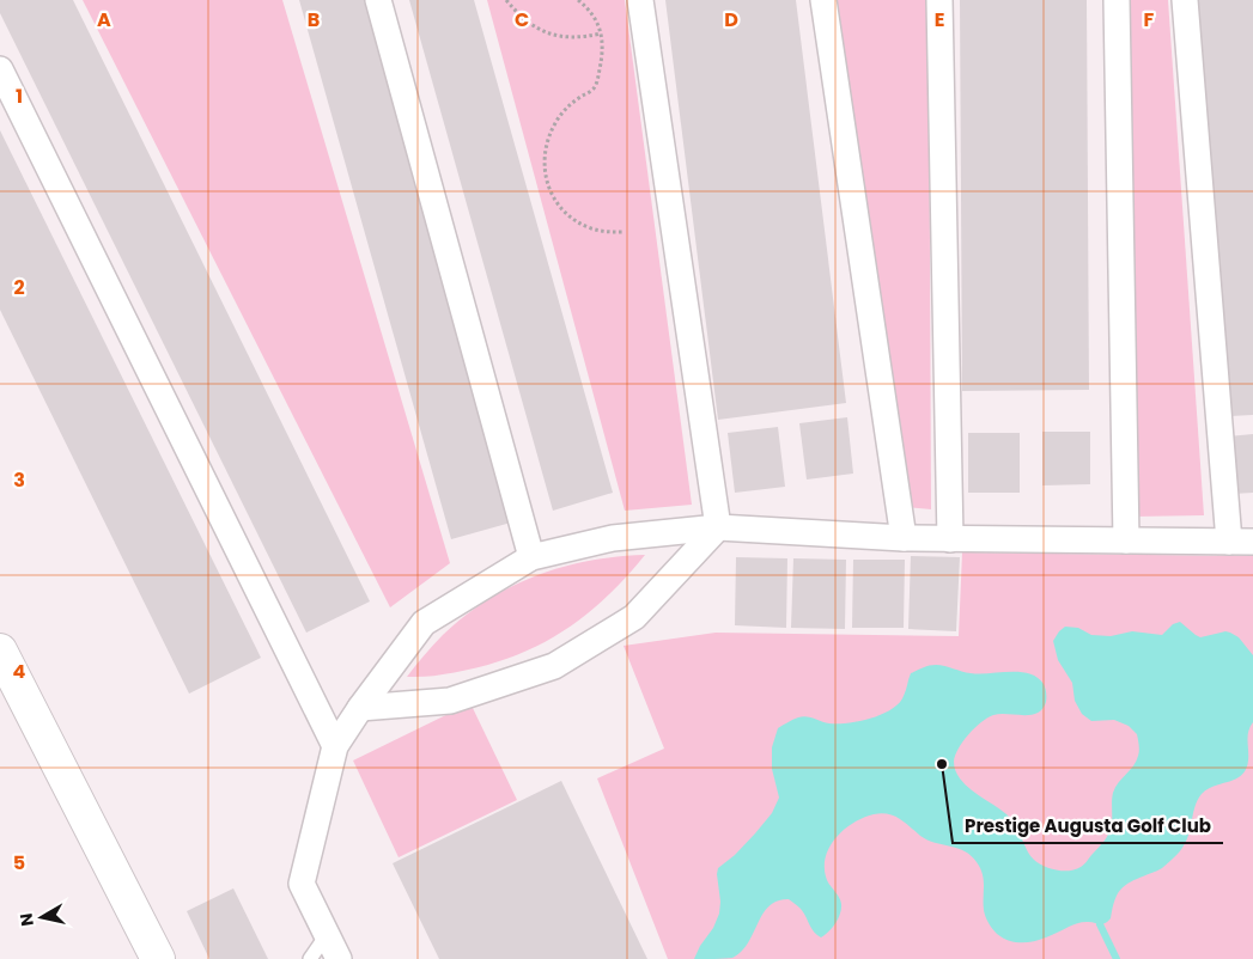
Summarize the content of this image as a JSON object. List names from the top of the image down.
{
  "places": ["Prestige Augusta Golf Club"],
  "north": "left",
  "grid": {
    "columns": [
      "A",
      "B",
      "C",
      "D",
      "E",
      "F"
    ],
    "rows": [
      "1",
      "2",
      "3",
      "4",
      "5"
    ]
  }
}
